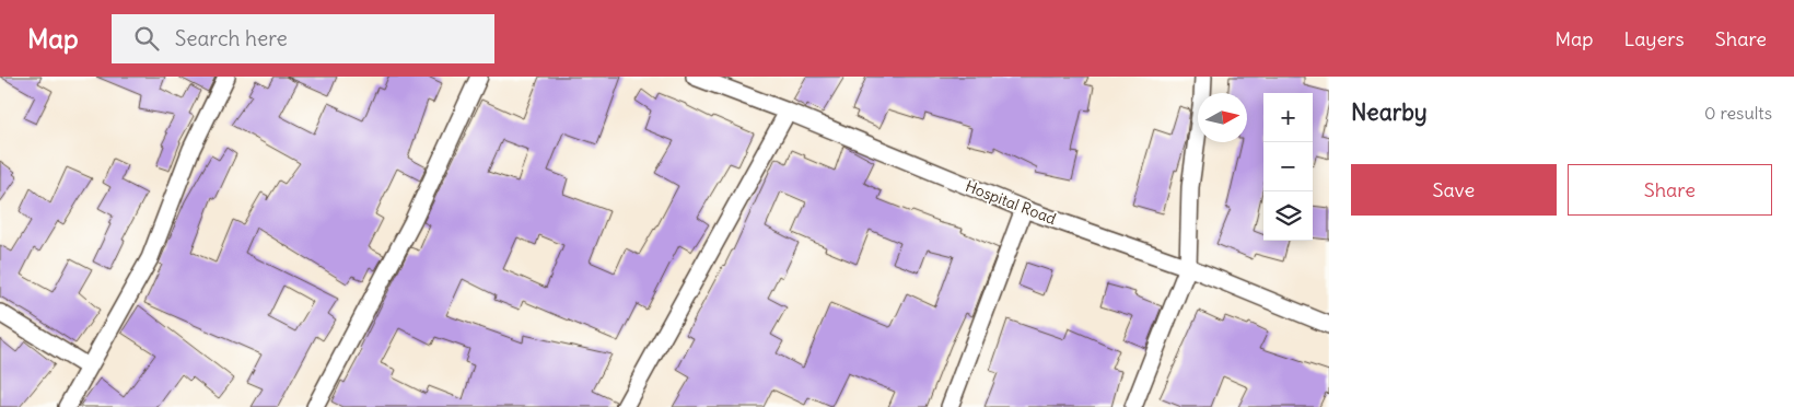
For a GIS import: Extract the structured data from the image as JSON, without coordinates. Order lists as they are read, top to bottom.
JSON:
{
  "streets": {
    "street": ["Hospital Road"]
  },
  "north": "right",
  "page": {
    "header": "Map",
    "search": "Search here",
    "nav": ["Map", "Layers", "Share"],
    "heading": ["Nearby", "0 results"],
    "map_buttons": ["+", "−"],
    "buttons": ["Save", "Share"]
  }
}
